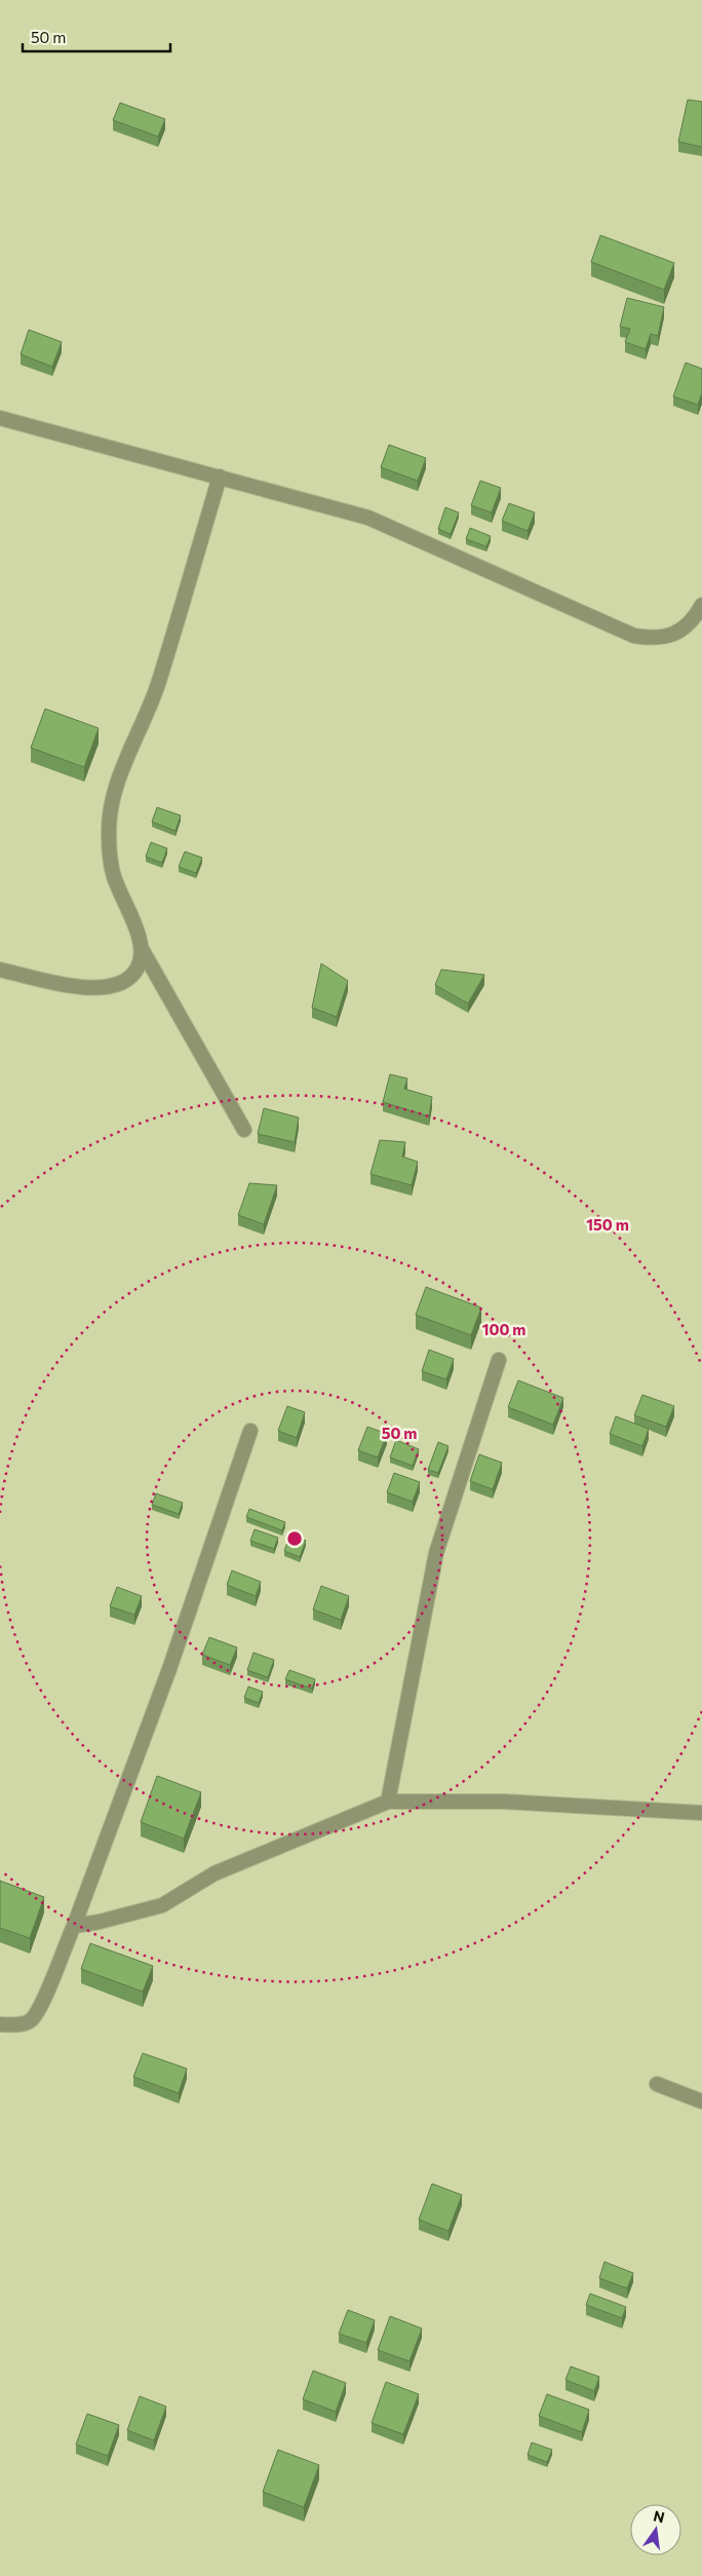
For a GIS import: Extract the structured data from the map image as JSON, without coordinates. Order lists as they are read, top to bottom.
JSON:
{
  "scale_bar": "50 m",
  "north": "top",
  "rings": ["150 m", "100 m", "50 m"]
}
